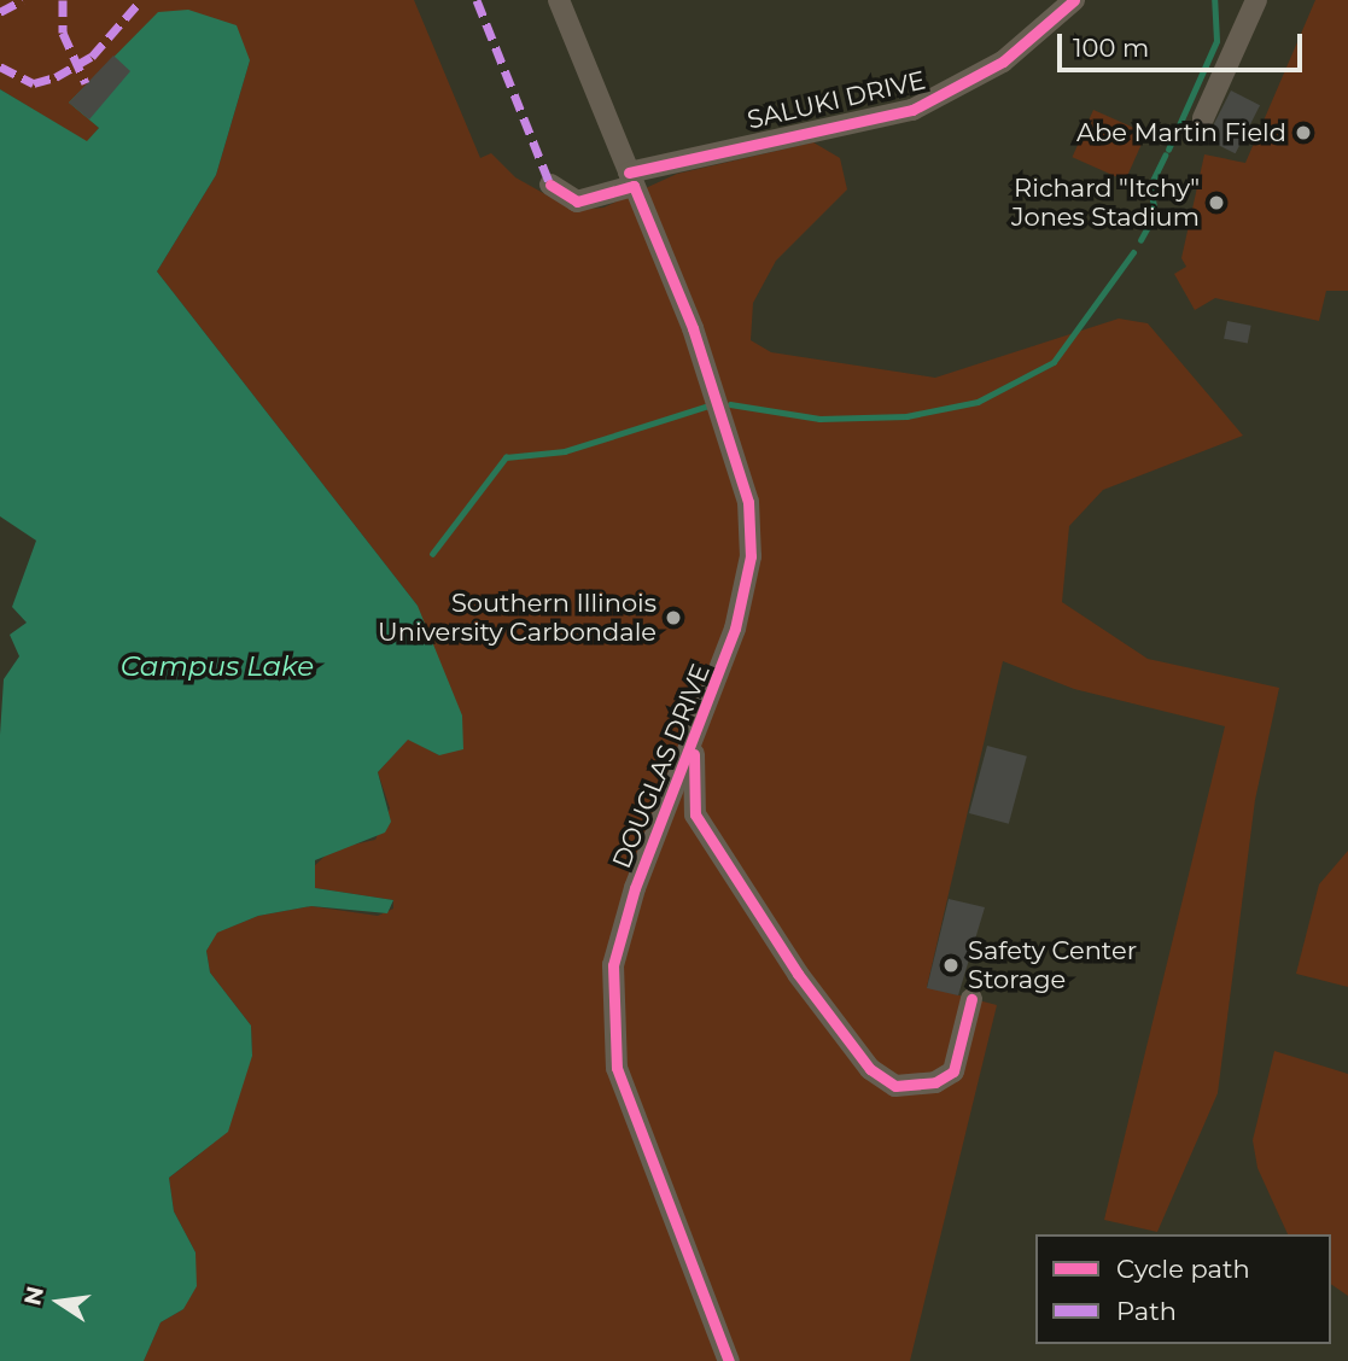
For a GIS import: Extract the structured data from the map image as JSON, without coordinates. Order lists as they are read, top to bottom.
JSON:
{
  "streets": {
    "street": ["SALUKI DRIVE", "DOUGLAS DRIVE"]
  },
  "crossings": [
    ["SALUKI DRIVE", "DOUGLAS DRIVE"]
  ],
  "water": ["Campus Lake"],
  "places": [
    "Abe Martin Field",
    "Richard \"Itchy\" Jones Stadium",
    "Southern Illinois University Carbondale",
    "Safety Center Storage"
  ],
  "legend": ["Cycle path", "Path"],
  "scale_bar": "100 m",
  "north": "left"
}
